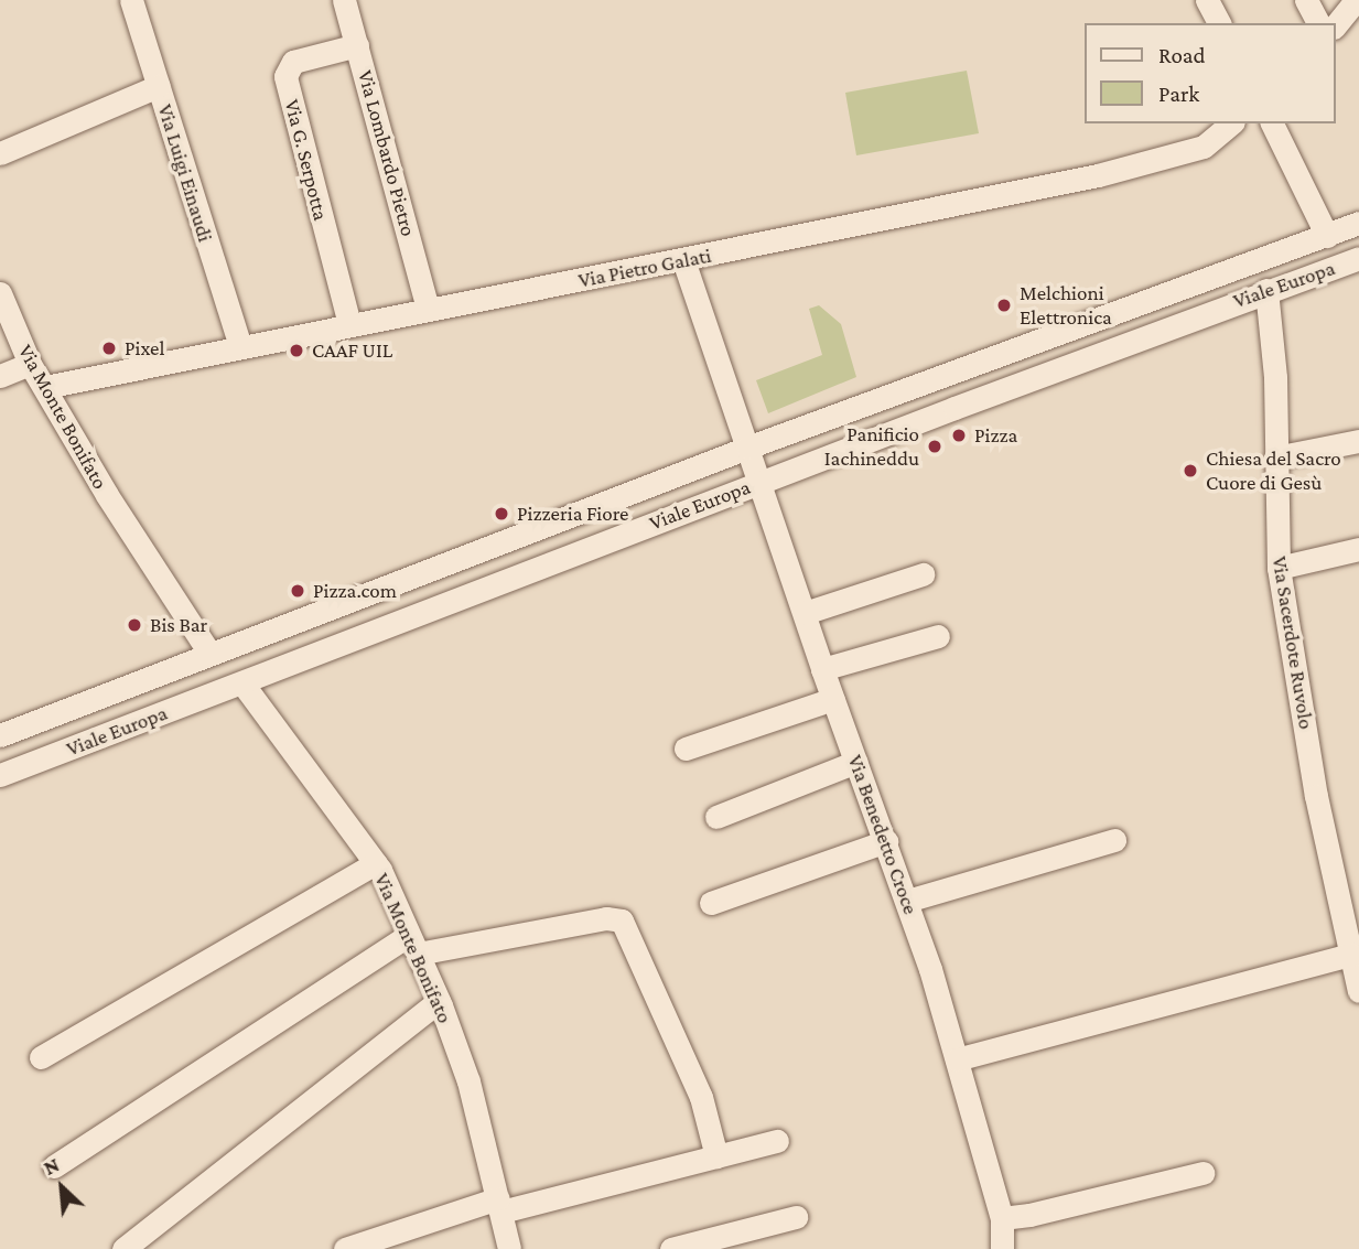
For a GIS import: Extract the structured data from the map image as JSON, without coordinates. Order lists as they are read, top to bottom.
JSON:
{
  "streets": {
    "street": [
      "Via Lombardo Pietro",
      "Via G. Serpotta",
      "Via Luigi Einaudi",
      "Via Pietro Galati",
      "Viale Europa",
      "Via Monte Bonifato",
      "Via Sacerdote Ruvolo",
      "Via Benedetto Croce"
    ]
  },
  "crossings": [
    ["Via Lombardo Pietro", "Via G. Serpotta"],
    ["Via Lombardo Pietro", "Via Pietro Galati"],
    ["Via G. Serpotta", "Via Pietro Galati"],
    ["Via Luigi Einaudi", "Via Pietro Galati"],
    ["Via Pietro Galati", "Via Monte Bonifato"],
    ["Via Pietro Galati", "Via Benedetto Croce"],
    ["Viale Europa", "Via Monte Bonifato"],
    ["Viale Europa", "Via Sacerdote Ruvolo"],
    ["Viale Europa", "Via Benedetto Croce"]
  ],
  "places": [
    "Melchioni Elettronica",
    "Pixel",
    "CAAF UIL",
    "Pizza",
    "Panificio Iachineddu",
    "Chiesa del Sacro Cuore di Gesù",
    "Pizzeria Fiore",
    "Pizza.com",
    "Bis Bar"
  ],
  "legend": ["Road", "Park"],
  "north": "top left"
}
